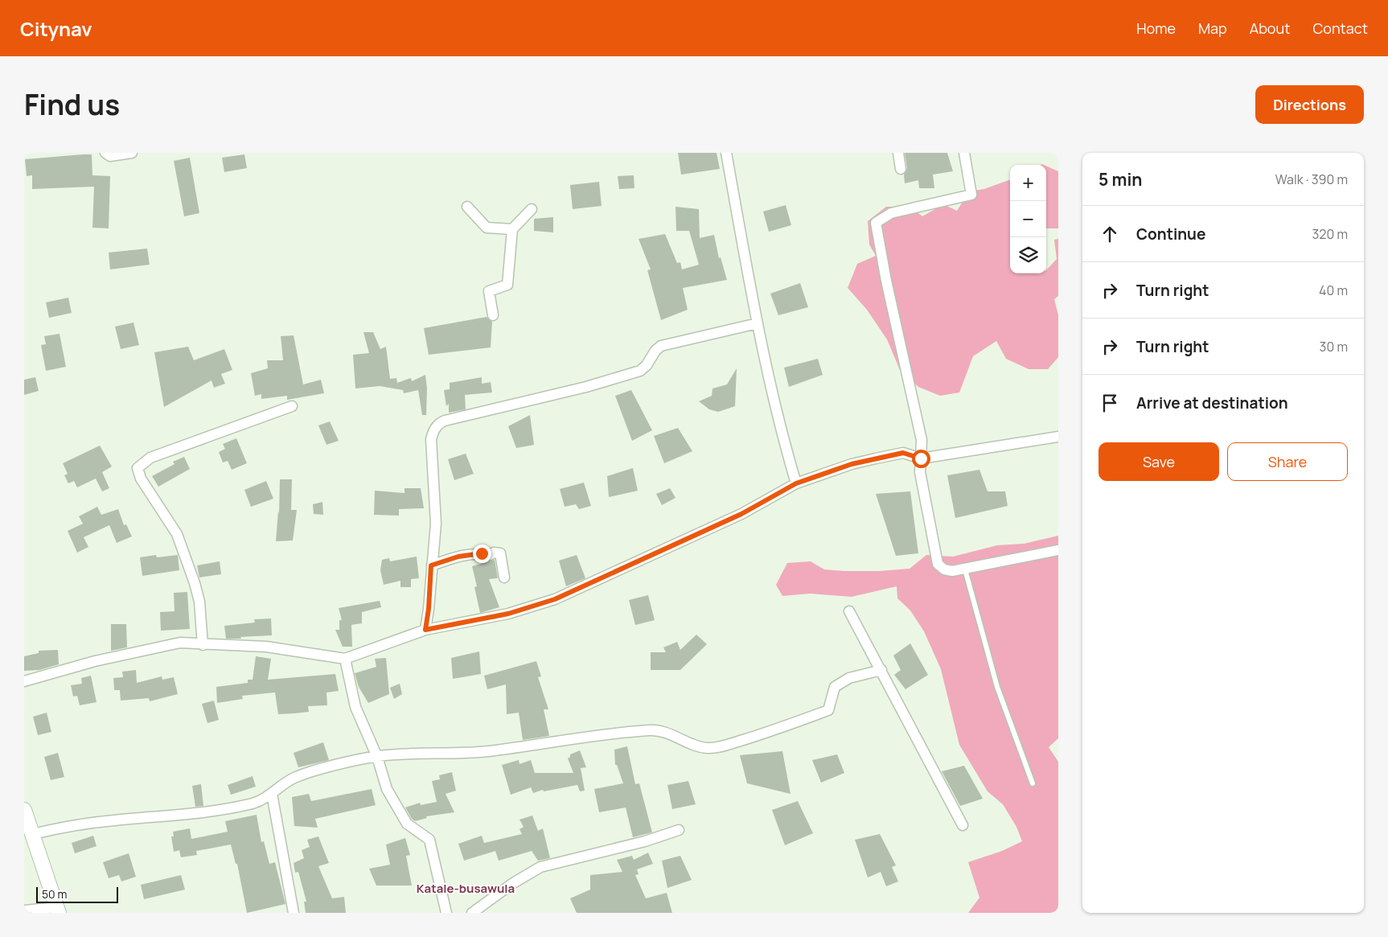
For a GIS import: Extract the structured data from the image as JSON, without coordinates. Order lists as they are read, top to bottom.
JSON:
{
  "districts": ["Katale-busawula"],
  "scale_bar": "50 m",
  "page": {
    "header": "Citynav",
    "nav": [
      "Home",
      "Map",
      "About",
      "Contact"
    ],
    "title": "Find us",
    "buttons": [
      "Directions",
      ["Save", "Share"]
    ],
    "heading": ["5 min", "Walk · 390 m"],
    "map_buttons": ["+", "−"],
    "list": [
      ["Continue", "320 m"],
      ["Turn right", "40 m"],
      ["Turn right", "30 m"],
      "Arrive at destination"
    ],
    "scale": "50 m"
  }
}
